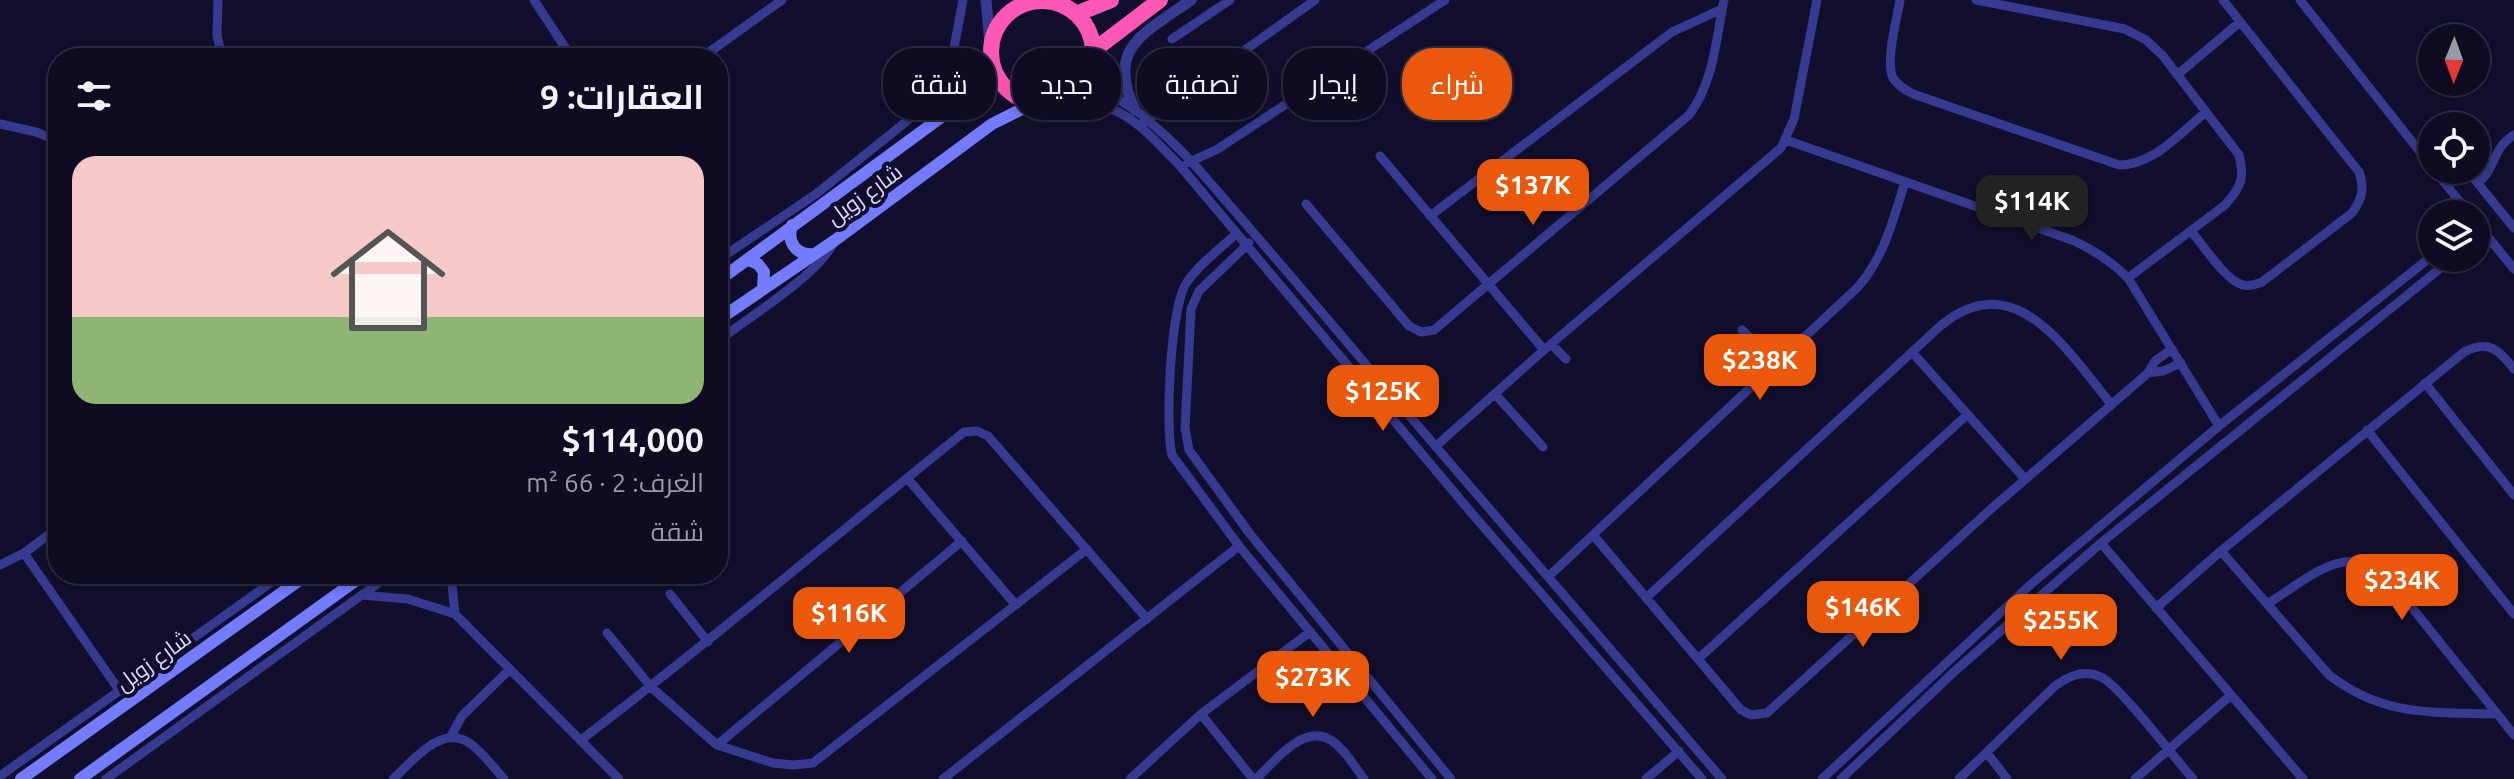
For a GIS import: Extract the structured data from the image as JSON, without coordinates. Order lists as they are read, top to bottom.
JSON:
{
  "streets": {
    "main road": ["شارع زويل"]
  },
  "north": "bottom",
  "page": {
    "chip": [
      "شراء",
      "إيجار",
      "تصفية",
      "جديد",
      "شقة"
    ],
    "heading": "العقارات: 9",
    "list": [
      {
        "name": "$114,000",
        "note": "الغرف: 2 · 66 m² · شقة"
      }
    ],
    "price": [
      "$137K",
      "$114K",
      "$238K",
      "$125K",
      "$234K",
      "$146K",
      "$116K",
      "$255K",
      "$273K"
    ]
  }
}
